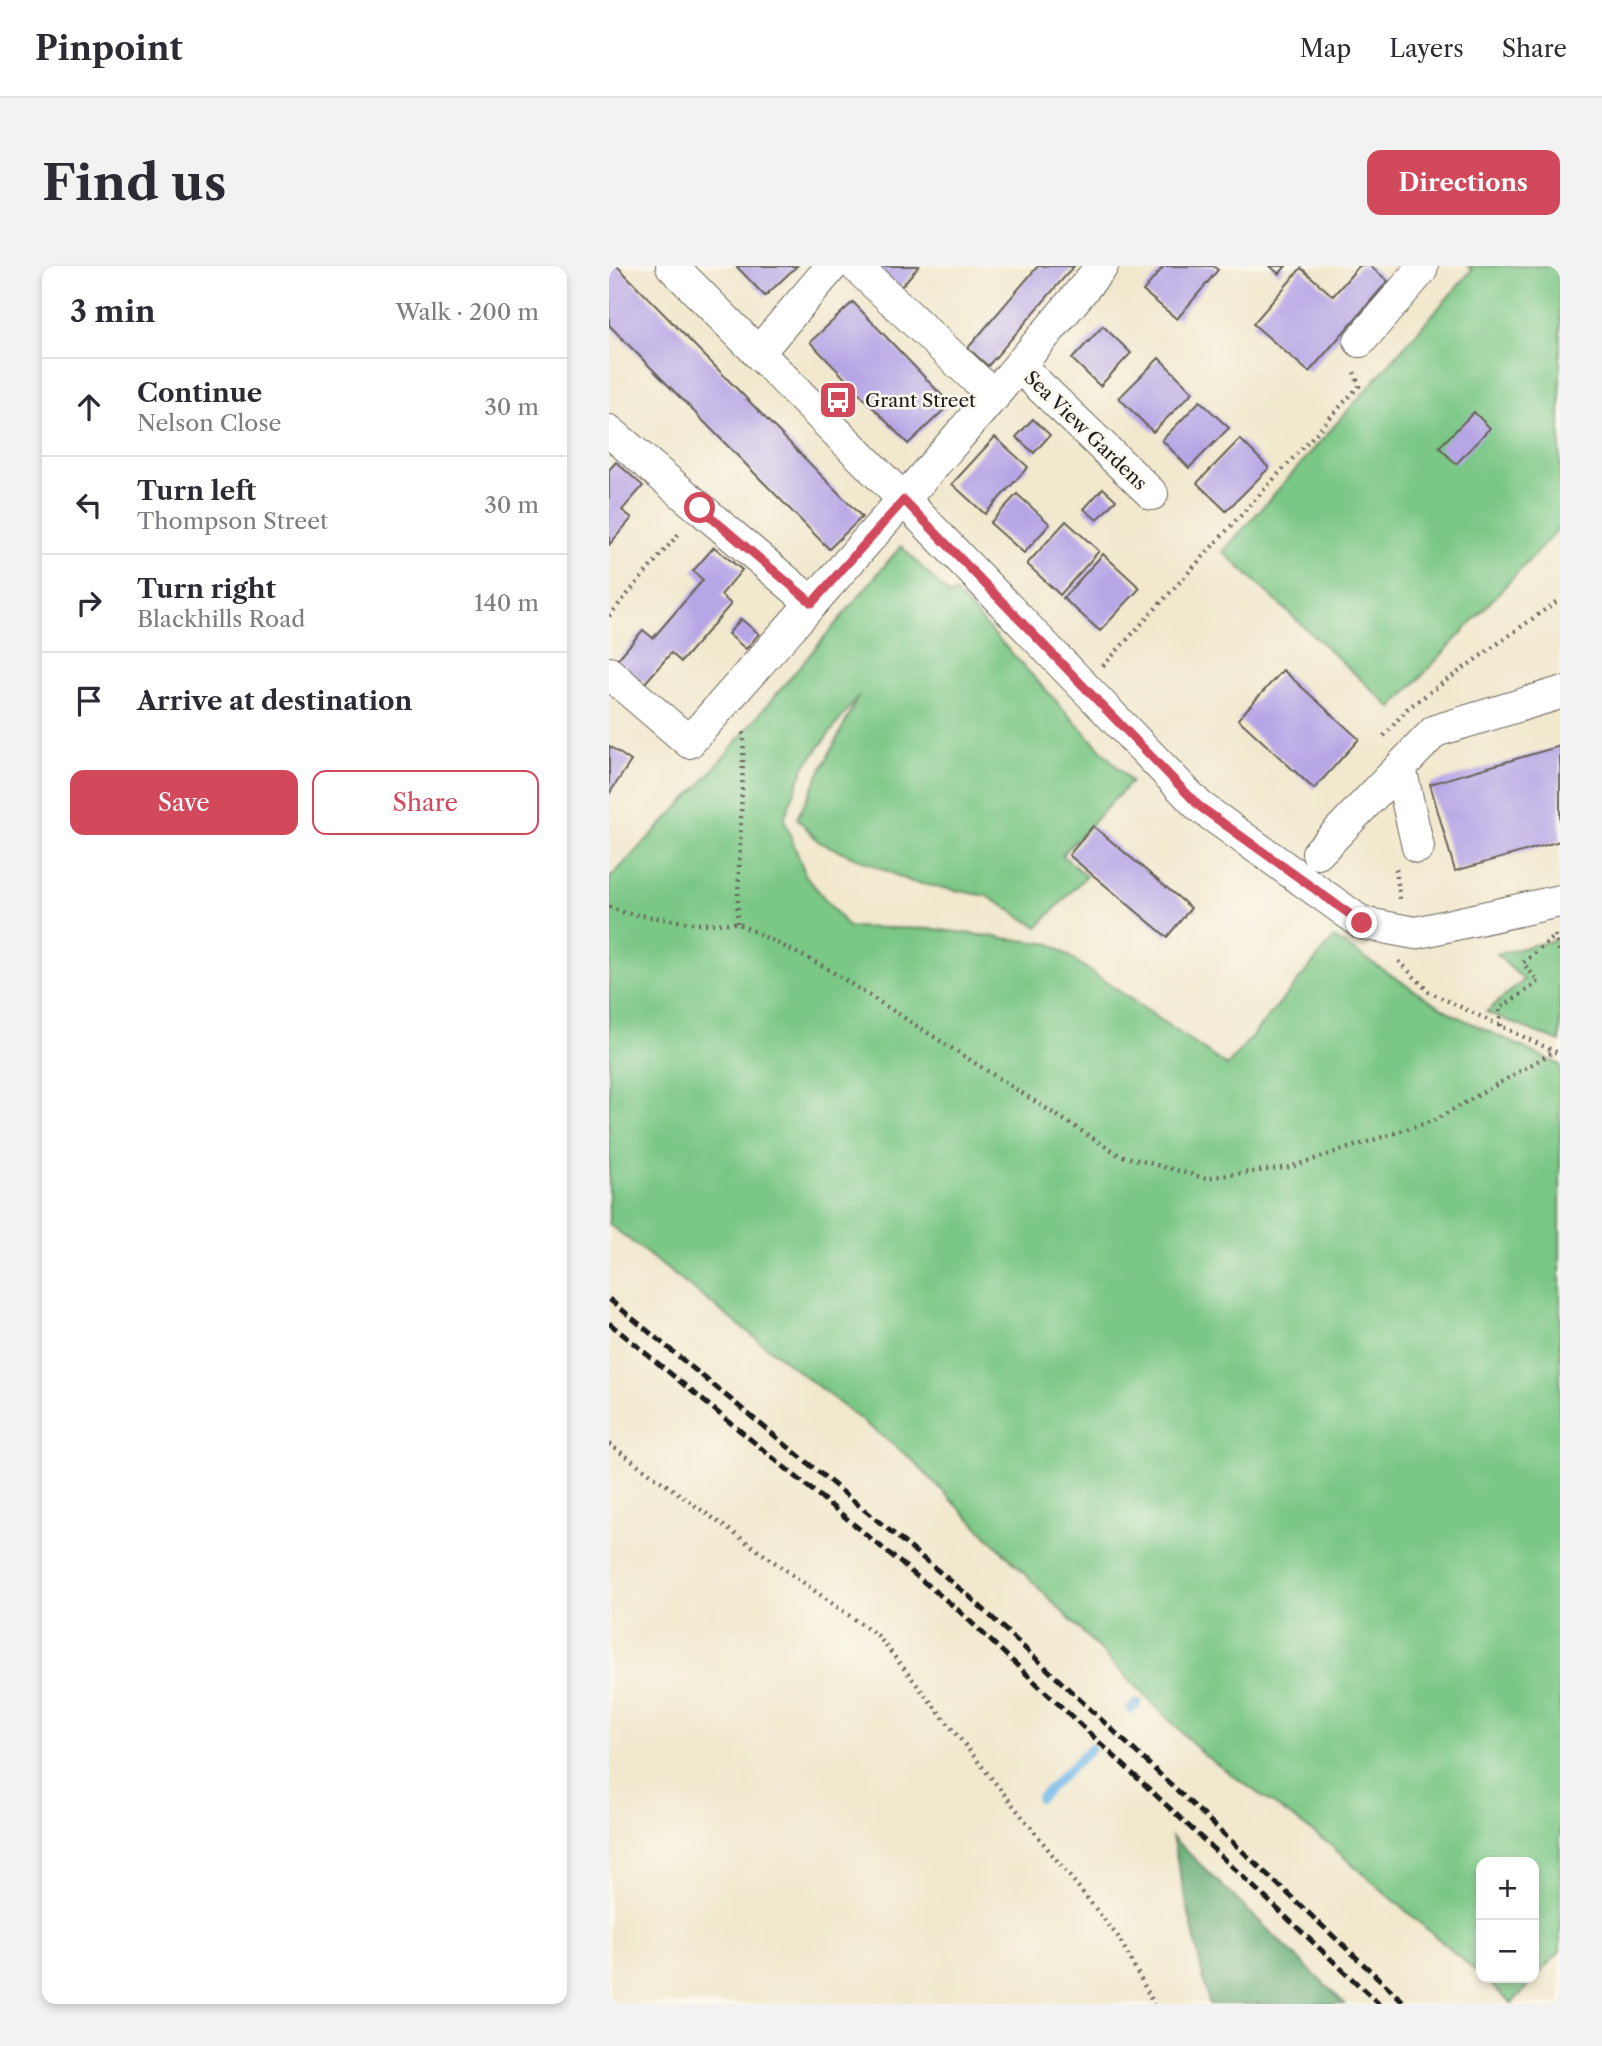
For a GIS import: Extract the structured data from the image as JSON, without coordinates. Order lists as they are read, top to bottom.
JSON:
{
  "streets": {
    "street": ["Sea View Gardens"]
  },
  "places": {
    "bus stop": ["Grant Street"]
  },
  "page": {
    "header": "Pinpoint",
    "nav": ["Map", "Layers", "Share"],
    "buttons": [
      "Directions",
      ["Save", "Share"]
    ],
    "title": "Find us",
    "heading": ["3 min", "Walk · 200 m"],
    "list": [
      ["Continue", "Nelson Close", "30 m"],
      ["Turn left", "Thompson Street", "30 m"],
      ["Turn right", "Blackhills Road", "140 m"],
      "Arrive at destination"
    ],
    "map_buttons": ["+", "−"]
  }
}
